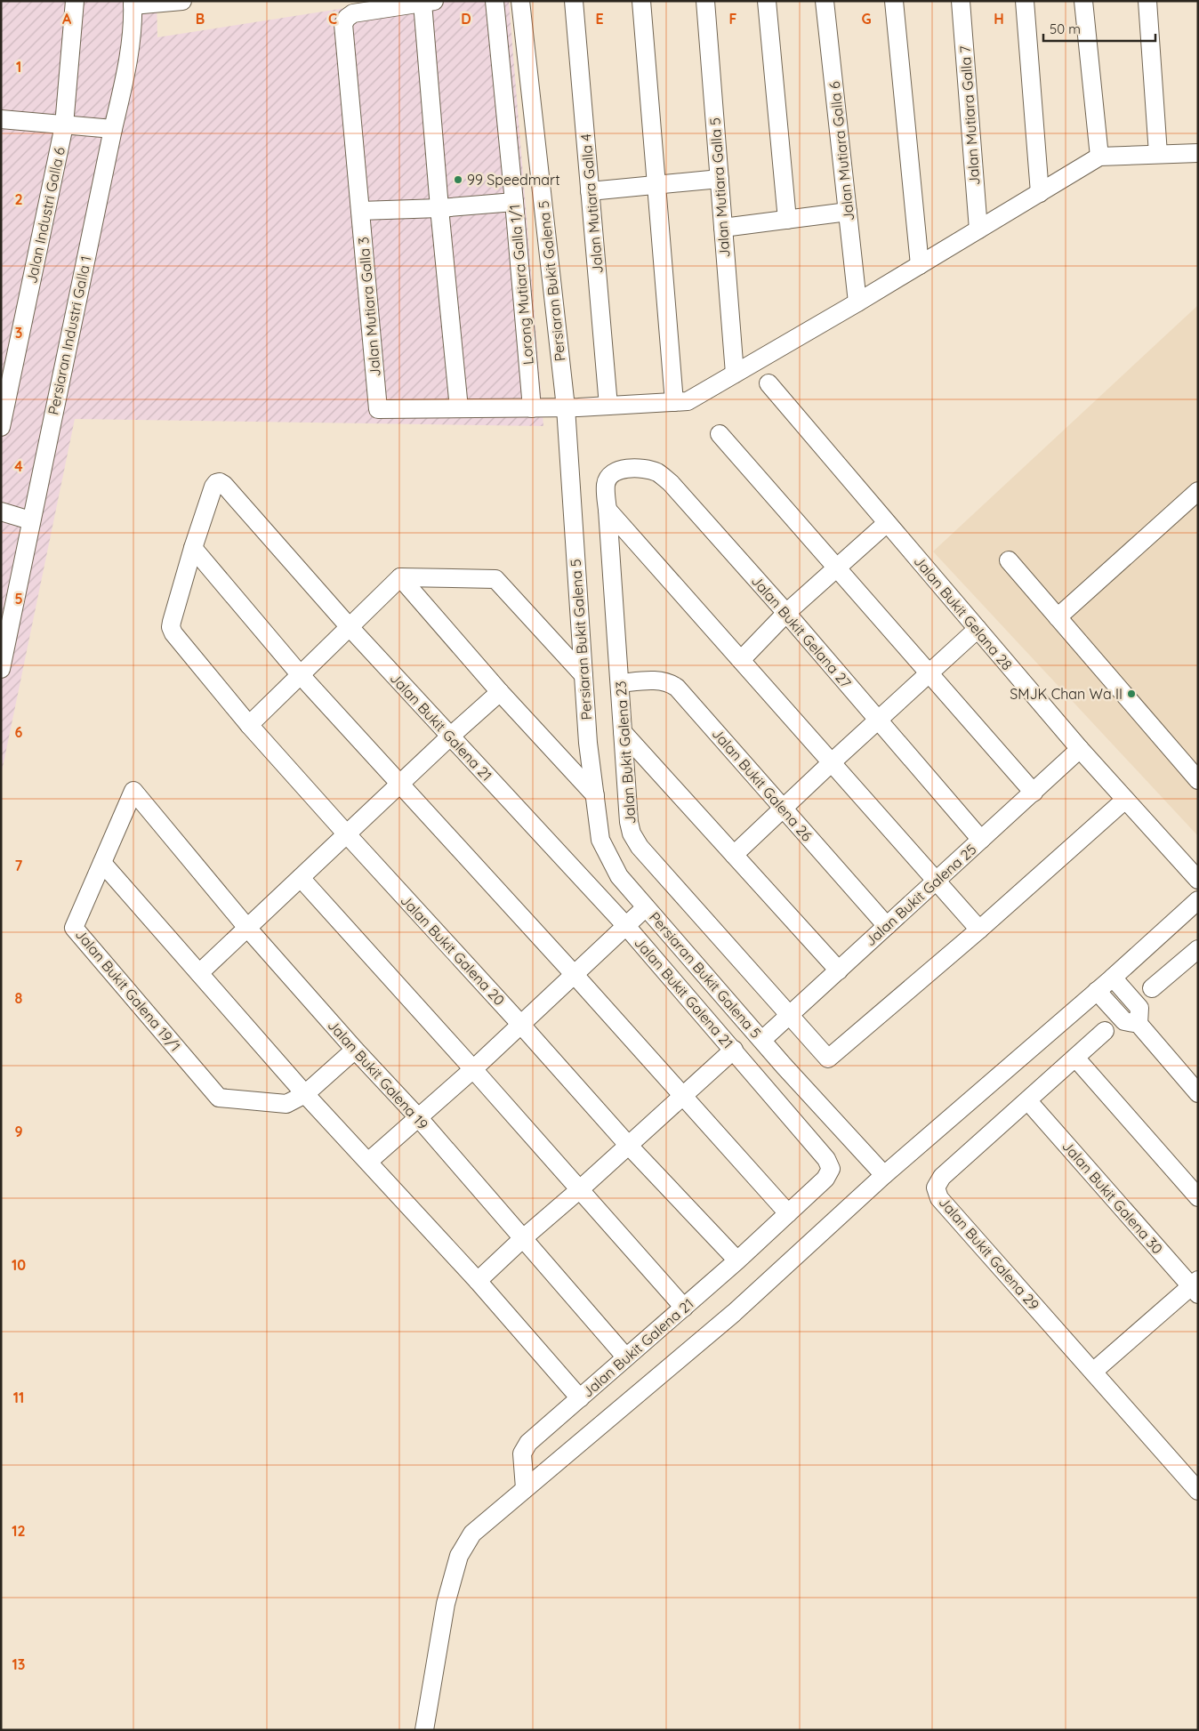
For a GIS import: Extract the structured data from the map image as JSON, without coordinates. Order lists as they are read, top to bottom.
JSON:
{
  "streets": {
    "street": [
      "Jalan Mutiara Galla 7",
      "Jalan Mutiara Galla 6",
      "Jalan Mutiara Galla 5",
      "Jalan Mutiara Galla 4",
      "Jalan Industri Galla 6",
      "Persiaran Bukit Galena 5",
      "Lorong Mutiara Galla 1/1",
      "Jalan Mutiara Galla 3",
      "Persiaran Industri Galla 1",
      "Jalan Bukit Gelana 28",
      "Jalan Bukit Gelana 27",
      "Jalan Bukit Galena 21",
      "Jalan Bukit Galena 23",
      "Jalan Bukit Galena 26",
      "Jalan Bukit Galena 25",
      "Jalan Bukit Galena 20",
      "Jalan Bukit Galena 19/1",
      "Jalan Bukit Galena 19",
      "Jalan Bukit Galena 30",
      "Jalan Bukit Galena 29"
    ]
  },
  "crossings": [
    ["Jalan Mutiara Galla 7", "Jalan Mutiara Galla 3"],
    ["Jalan Mutiara Galla 6", "Jalan Mutiara Galla 3"],
    ["Jalan Mutiara Galla 5", "Jalan Mutiara Galla 3"],
    ["Jalan Mutiara Galla 4", "Jalan Mutiara Galla 3"],
    ["Persiaran Bukit Galena 5", "Jalan Mutiara Galla 3"],
    ["Persiaran Bukit Galena 5", "Jalan Bukit Galena 25"],
    ["Lorong Mutiara Galla 1/1", "Jalan Mutiara Galla 3"],
    ["Jalan Bukit Gelana 28", "Jalan Bukit Galena 25"],
    ["Jalan Bukit Gelana 27", "Jalan Bukit Galena 23"],
    ["Jalan Bukit Gelana 27", "Jalan Bukit Galena 25"],
    ["Jalan Bukit Galena 21", "Jalan Bukit Galena 20"],
    ["Jalan Bukit Galena 21", "Jalan Bukit Galena 19"],
    ["Jalan Bukit Galena 23", "Jalan Bukit Galena 26"],
    ["Jalan Bukit Galena 23", "Jalan Bukit Galena 25"],
    ["Jalan Bukit Galena 26", "Jalan Bukit Galena 25"],
    ["Jalan Bukit Galena 19/1", "Jalan Bukit Galena 19"],
    ["Jalan Bukit Galena 30", "Jalan Bukit Galena 29"]
  ],
  "places": ["99 Speedmart", "SMJK Chan Wa II"],
  "scale_bar": "50 m",
  "grid": {
    "columns": [
      "A",
      "B",
      "C",
      "D",
      "E",
      "F",
      "G",
      "H"
    ],
    "rows": [
      "1",
      "2",
      "3",
      "4",
      "5",
      "6",
      "7",
      "8",
      "9",
      "10",
      "11",
      "12",
      "13"
    ]
  }
}
